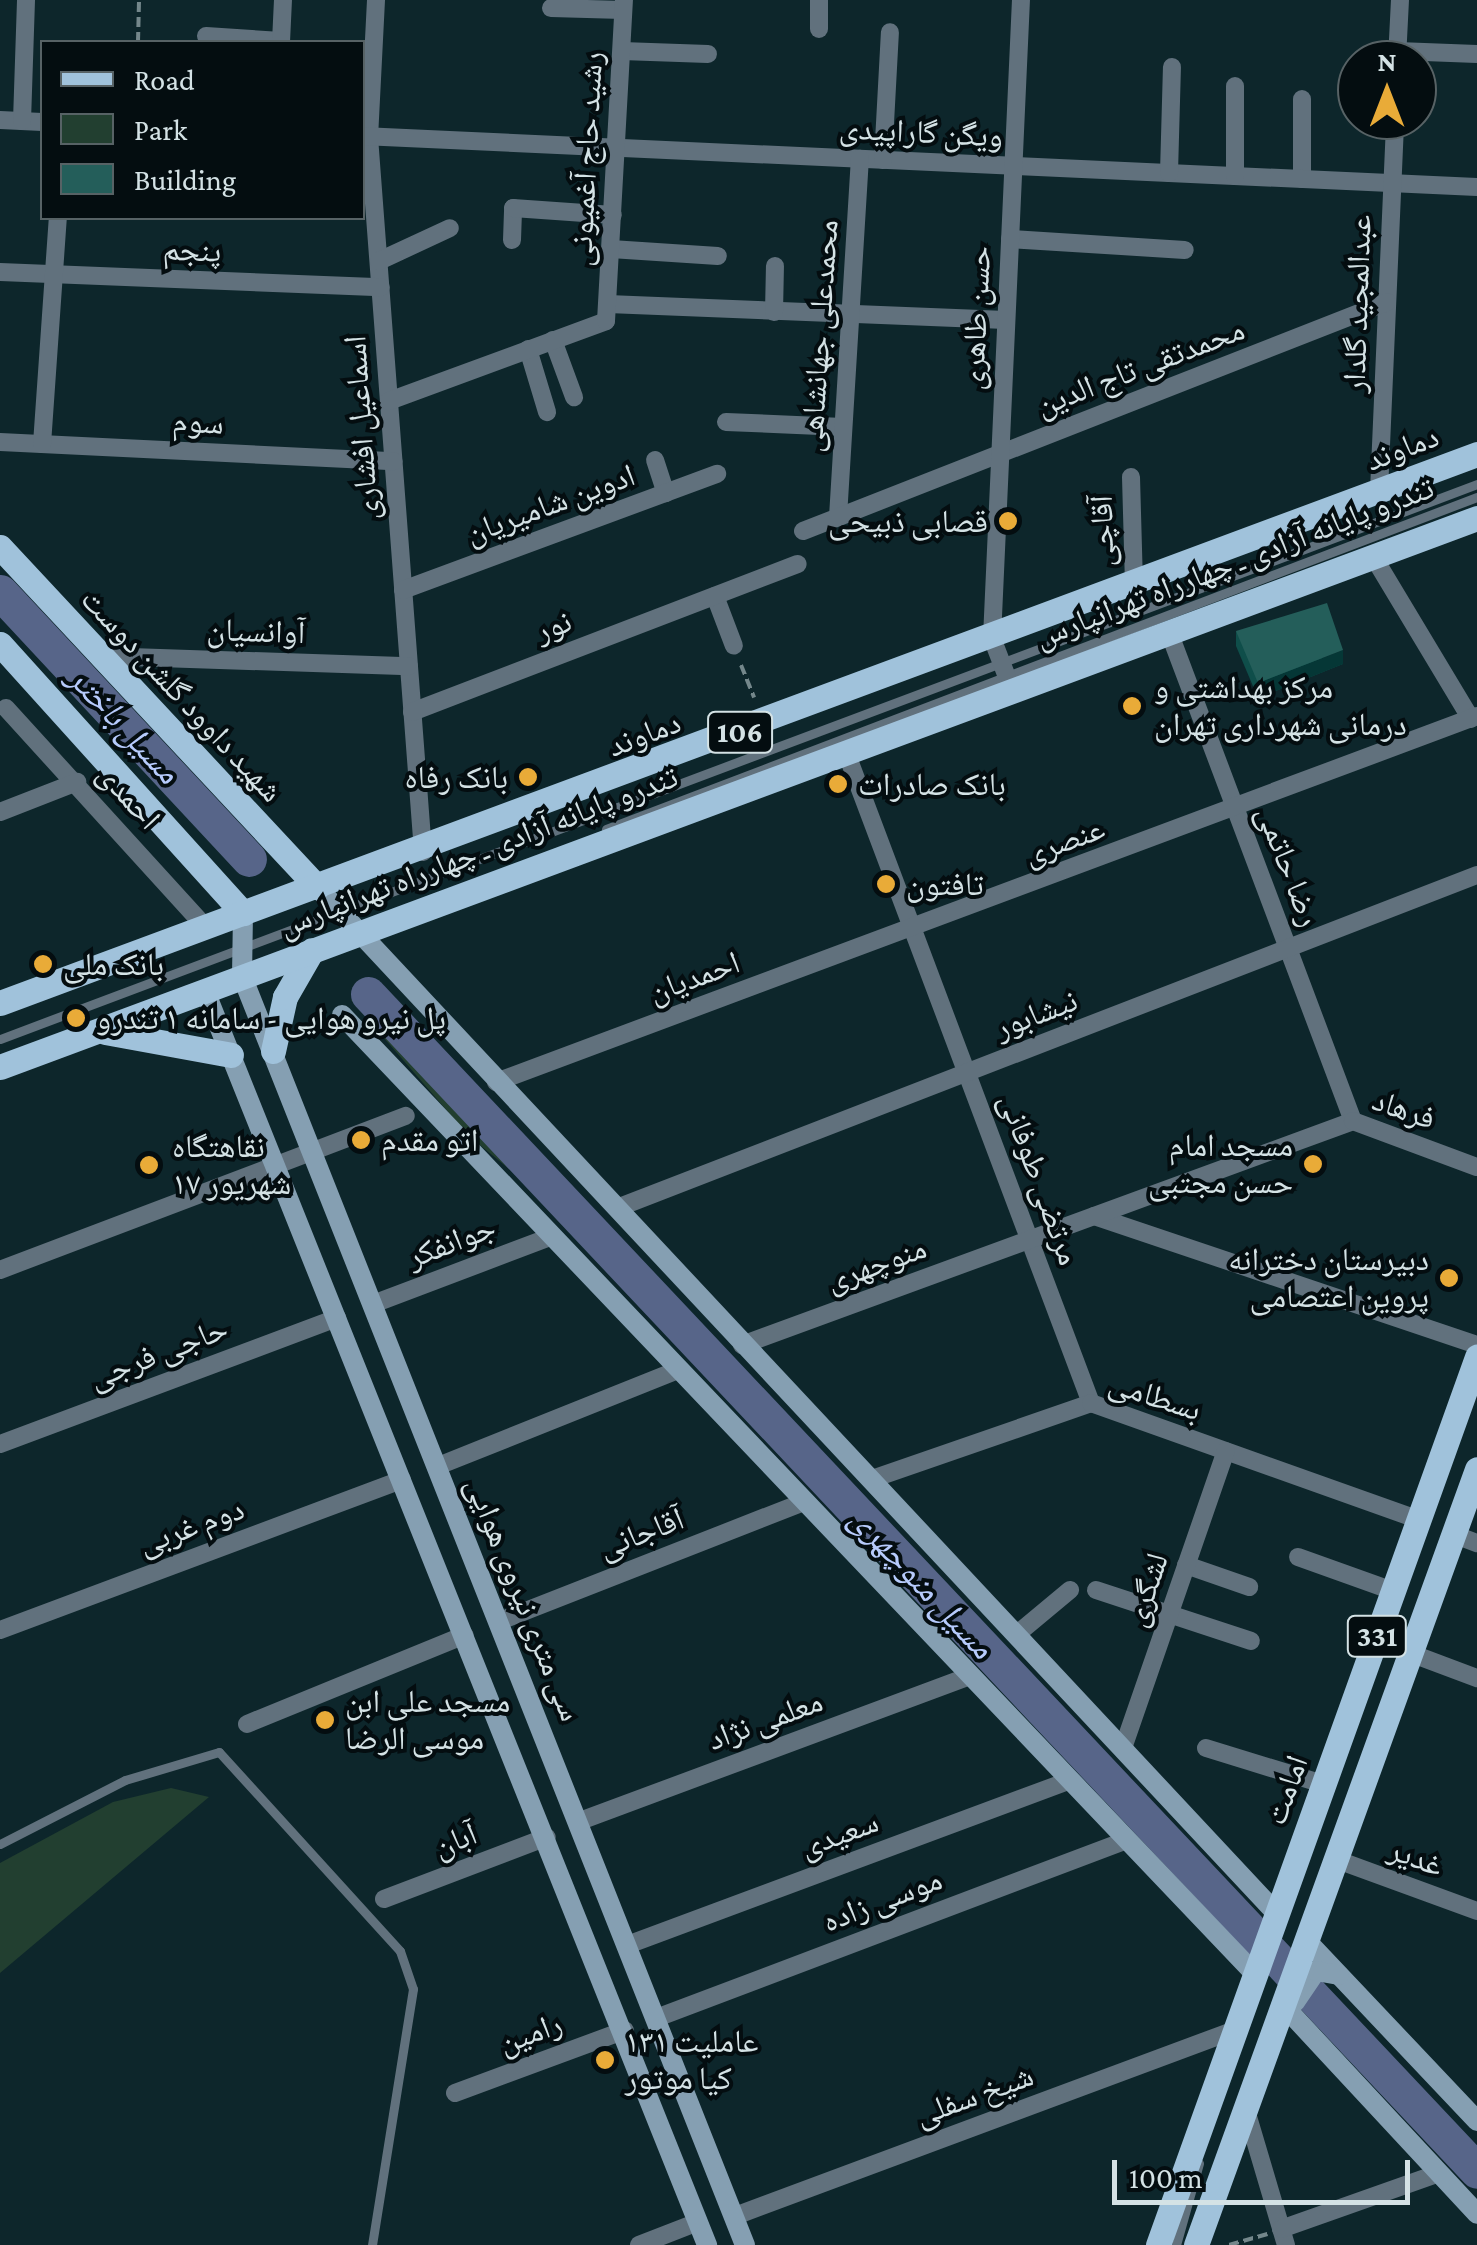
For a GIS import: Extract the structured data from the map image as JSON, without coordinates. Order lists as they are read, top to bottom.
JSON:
{
  "streets": {
    "main road": [
      "دماوند",
      "شهید داوود گلشن دوست",
      "106",
      "سی متری نیروی هوایی",
      "331",
      "امامت"
    ],
    "street": [
      "ویگن گاراپیدی",
      "رشید حاج آغمیونی",
      "پنجم",
      "عبدالمجید گلدار",
      "حسن طاهری",
      "محمدعلی جهانشاهی",
      "محمدتقی تاج الدین",
      "سوم",
      "اسماعیل افشاری",
      "ادوین شامیریان",
      "آقاچی",
      "نور",
      "آوانسیان",
      "احمدی",
      "عنصری",
      "رضا حاتمی",
      "احمدیان",
      "نیشابور",
      "فرهاد",
      "مرتضی طوفانی",
      "جوانفکر",
      "منوچهری",
      "حاجی فرجی",
      "بسطامی",
      "دوم غربی",
      "آقاجانی",
      "لشگری",
      "معلمی نژاد",
      "سعیدی",
      "آبان",
      "غدیر",
      "موسی زاده",
      "رامین",
      "شیخ سفلی"
    ],
    "lane": ["تندرو پایانه آزادی ـ چهارراه تهرانپارس"]
  },
  "crossings": [
    ["ویگن گاراپیدی", "رشید حاج آغمیونی"],
    ["ویگن گاراپیدی", "عبدالمجید گلدار"],
    ["ویگن گاراپیدی", "حسن طاهری"],
    ["ویگن گاراپیدی", "محمدعلی جهانشاهی"],
    ["ویگن گاراپیدی", "اسماعیل افشاری"],
    ["پنجم", "اسماعیل افشاری"],
    ["عبدالمجید گلدار", "محمدتقی تاج الدین"],
    ["عبدالمجید گلدار", "دماوند"],
    ["حسن طاهری", "محمدتقی تاج الدین"],
    ["حسن طاهری", "دماوند"],
    ["محمدعلی جهانشاهی", "محمدتقی تاج الدین"],
    ["سوم", "اسماعیل افشاری"],
    ["اسماعیل افشاری", "دماوند"],
    ["اسماعیل افشاری", "ادوین شامیریان"],
    ["اسماعیل افشاری", "نور"],
    ["اسماعیل افشاری", "آوانسیان"],
    ["دماوند", "آقاچی"],
    ["دماوند", "شهید داوود گلشن دوست"],
    ["دماوند", "احمدی"],
    ["تندرو پایانه آزادی ـ چهارراه تهرانپارس", "106"],
    ["تندرو پایانه آزادی ـ چهارراه تهرانپارس", "سی متری نیروی هوایی"],
    ["آوانسیان", "شهید داوود گلشن دوست"],
    ["106", "رضا حاتمی"],
    ["106", "مرتضی طوفانی"],
    ["106", "سی متری نیروی هوایی"],
    ["عنصری", "رضا حاتمی"],
    ["عنصری", "احمدیان"],
    ["عنصری", "مرتضی طوفانی"],
    ["رضا حاتمی", "نیشابور"],
    ["رضا حاتمی", "فرهاد"],
    ["احمدیان", "مرتضی طوفانی"],
    ["نیشابور", "مرتضی طوفانی"],
    ["فرهاد", "مرتضی طوفانی"],
    ["فرهاد", "منوچهری"],
    ["مرتضی طوفانی", "منوچهری"],
    ["مرتضی طوفانی", "بسطامی"],
    ["جوانفکر", "سی متری نیروی هوایی"],
    ["حاجی فرجی", "سی متری نیروی هوایی"],
    ["بسطامی", "لشگری"],
    ["بسطامی", "امامت"],
    ["دوم غربی", "سی متری نیروی هوایی"],
    ["آقاجانی", "سی متری نیروی هوایی"],
    ["سی متری نیروی هوایی", "معلمی نژاد"],
    ["سی متری نیروی هوایی", "سعیدی"],
    ["سی متری نیروی هوایی", "آبان"],
    ["سی متری نیروی هوایی", "موسی زاده"],
    ["سی متری نیروی هوایی", "رامین"],
    ["سی متری نیروی هوایی", "شیخ سفلی"],
    ["331", "غدیر"],
    ["امامت", "شیخ سفلی"]
  ],
  "water": ["مسیل باختر", "مسیل منوچهری"],
  "places": [
    "قصابی ذبیحی",
    "مرکز بهداشتی و درمانی شهرداری تهران",
    "بانک رفاه",
    "بانک صادرات",
    "تافتون",
    "بانک ملی",
    "پل نیرو هوایی - سامانه ۱ تندرو",
    "اتو مقدم",
    "مسجد امام حسن مجتبی",
    "نقاهتگاه ۱۷ شهریور",
    "دبیرستان دخترانه پروین اعتصامی",
    "مسجد علی ابن موسی الرضا",
    "عاملیت ۱۳۱ کیا موتور"
  ],
  "legend": ["Road", "Park", "Building"],
  "scale_bar": "100 m",
  "north": "top"
}
